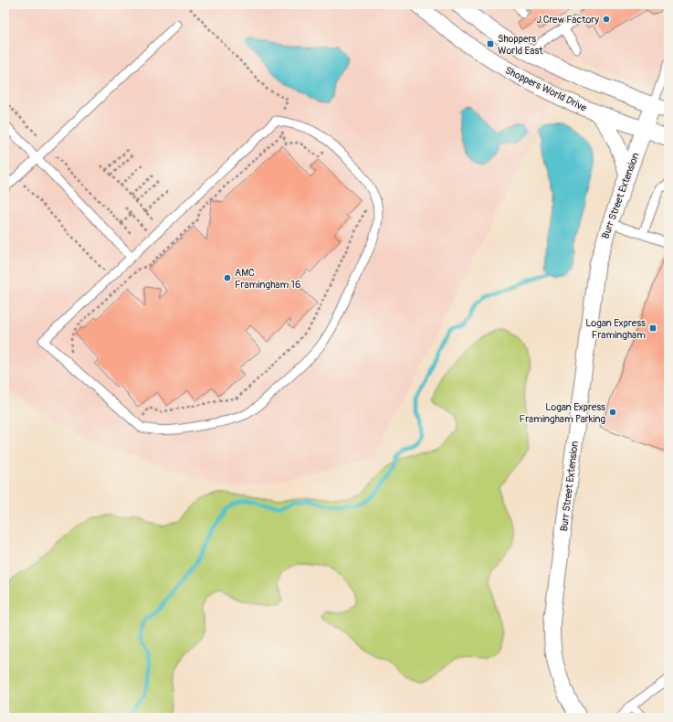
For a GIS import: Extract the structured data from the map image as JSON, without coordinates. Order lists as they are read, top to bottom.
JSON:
{
  "streets": {
    "street": ["Shoppers World Drive", "Burr Street Extension"]
  },
  "crossings": [
    ["Shoppers World Drive", "Burr Street Extension"]
  ],
  "places": {
    "other": ["J.Crew Factory", "AMC Framingham 16", "Logan Express Framingham Parking"],
    "transit": ["Shoppers World East", "Logan Express Framingham"]
  }
}
